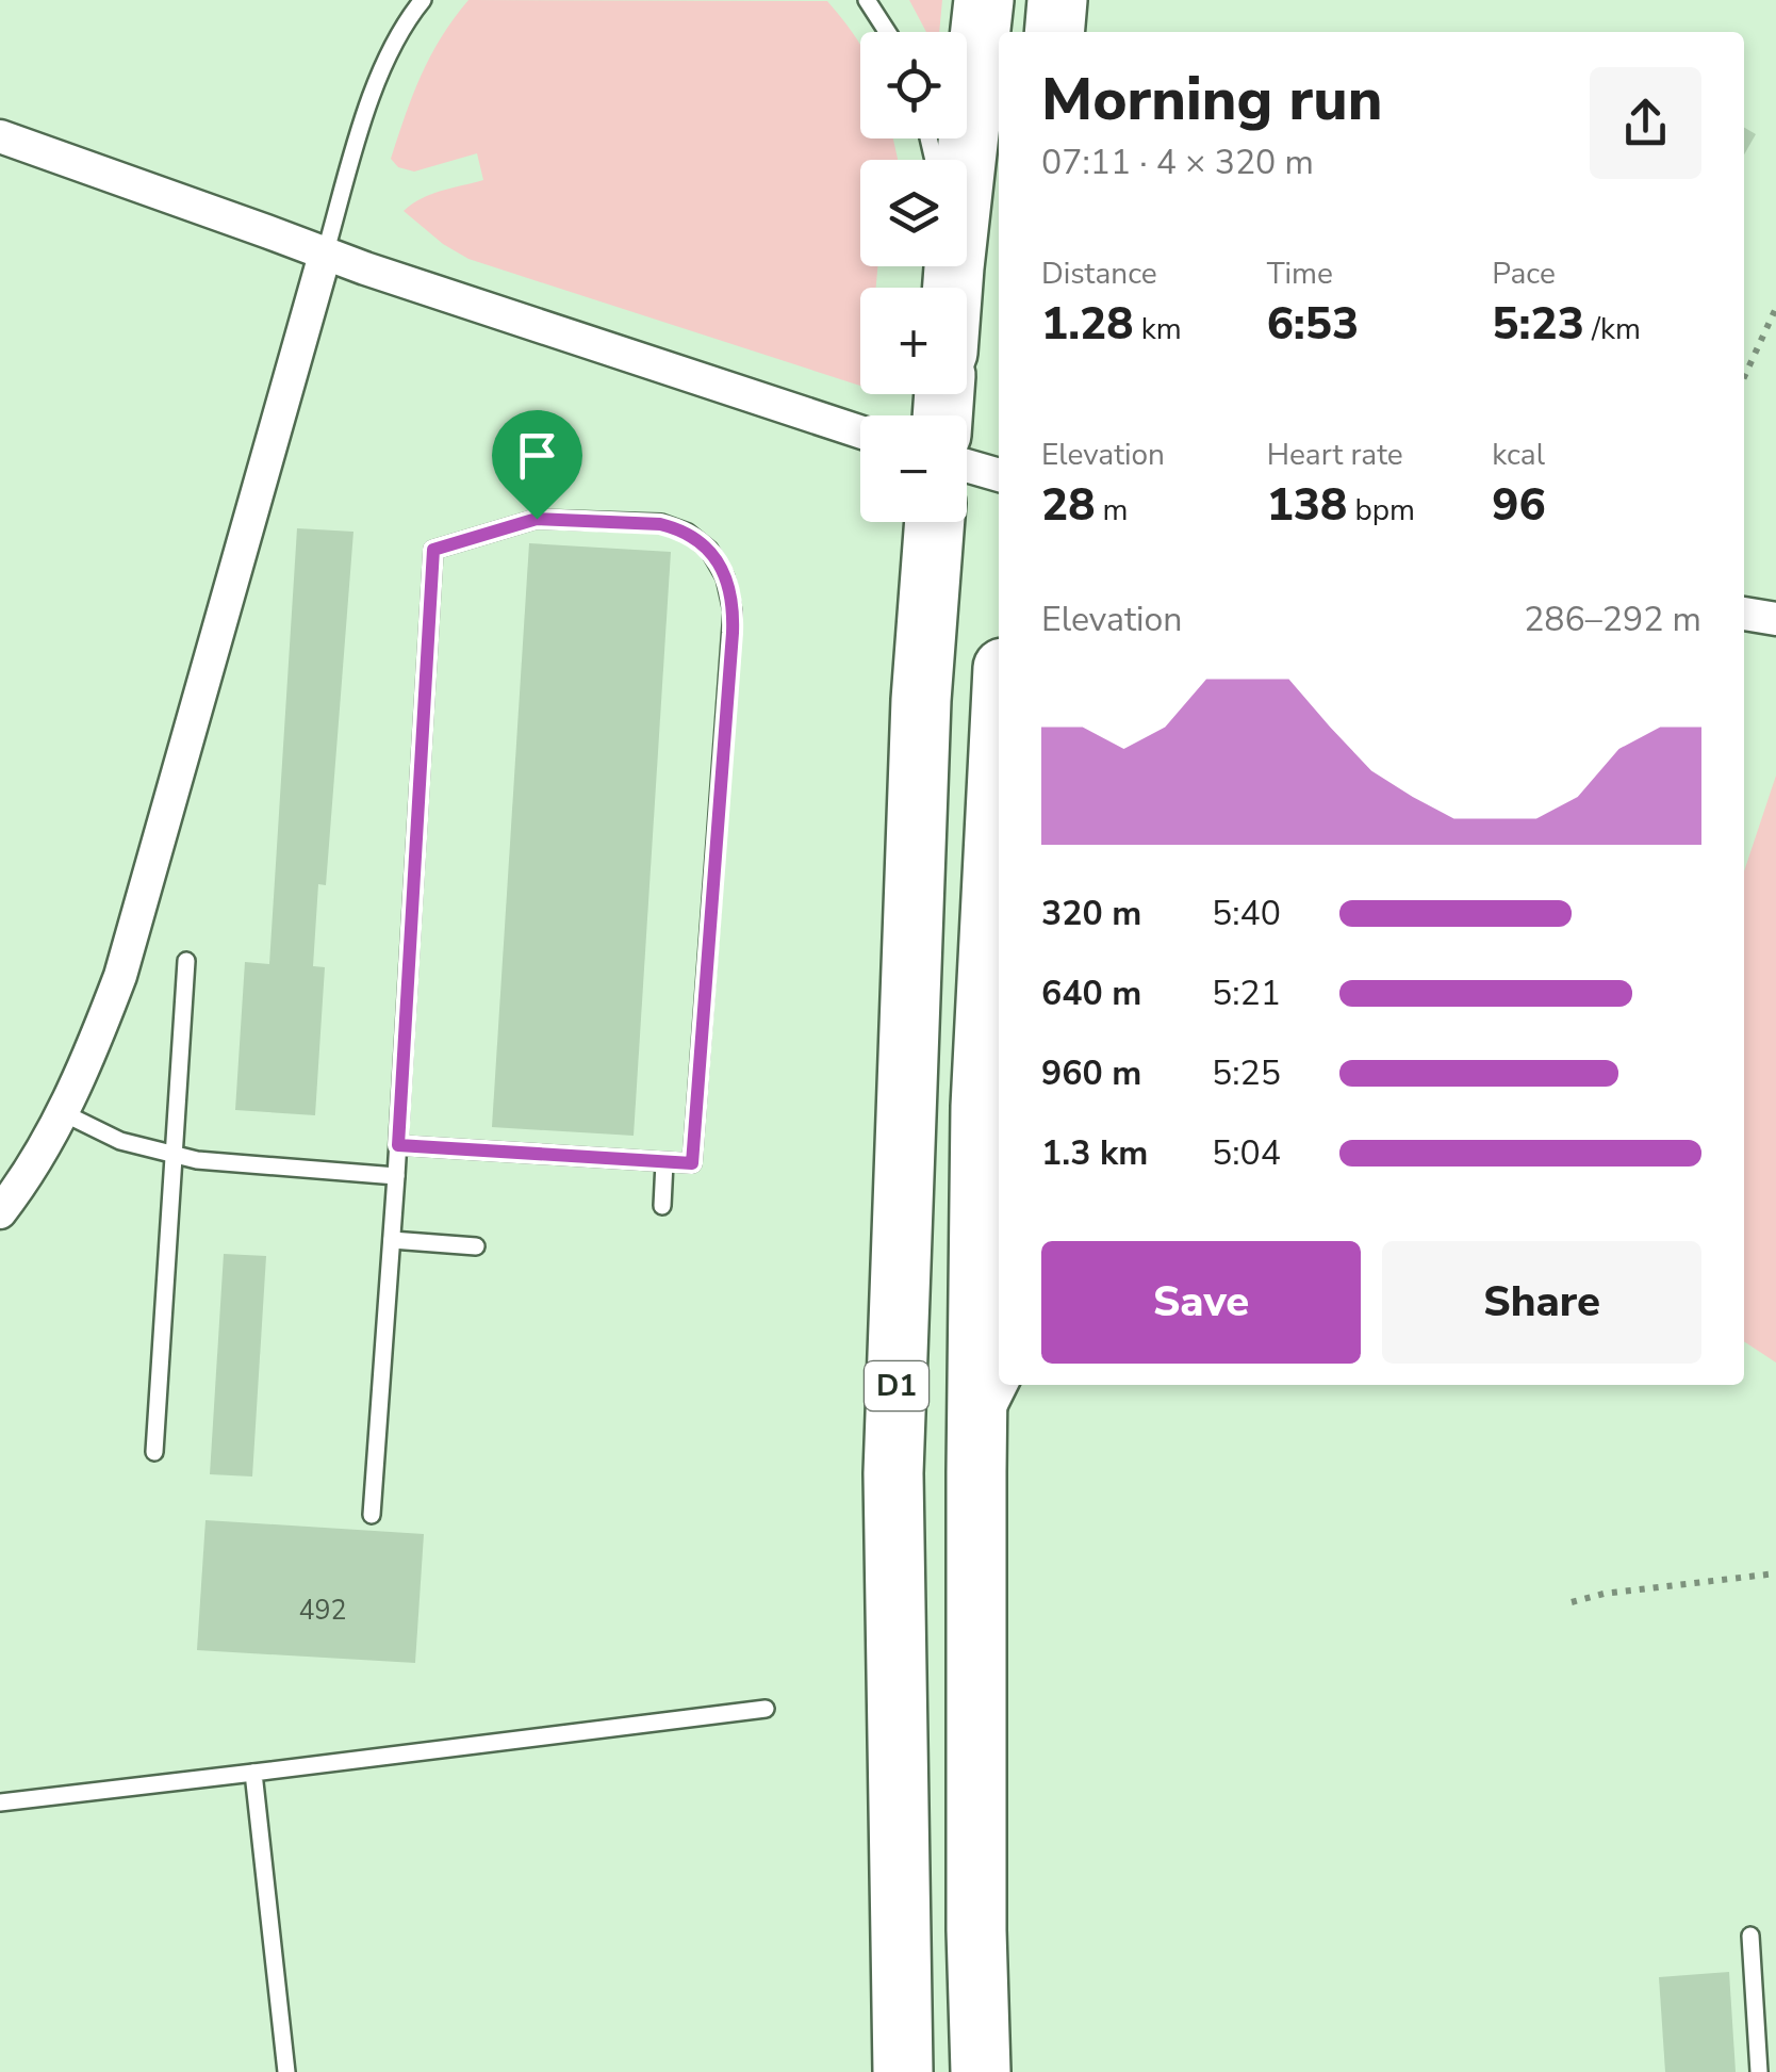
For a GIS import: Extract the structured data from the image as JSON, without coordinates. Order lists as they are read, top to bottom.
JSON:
{
  "streets": {
    "highway": ["D1"]
  },
  "house_numbers": ["492"],
  "page": {
    "map_buttons": ["+", "−"],
    "heading": ["Morning run", "07:11 · 4 × 320 m"],
    "stats": [
      ["Distance", "1.28 km"],
      ["Time", "6:53"],
      ["Pace", "5:23 /km"],
      ["Elevation", "28 m"],
      ["Heart rate", "138 bpm"],
      ["kcal", "96"]
    ],
    "chart": ["Elevation", "286–292 m"],
    "list": [
      {
        "name": "320 m",
        "note": "5:40"
      },
      {
        "name": "640 m",
        "note": "5:21"
      },
      {
        "name": "960 m",
        "note": "5:25"
      },
      {
        "name": "1.3 km",
        "note": "5:04"
      }
    ],
    "buttons": ["Save", "Share"]
  }
}
